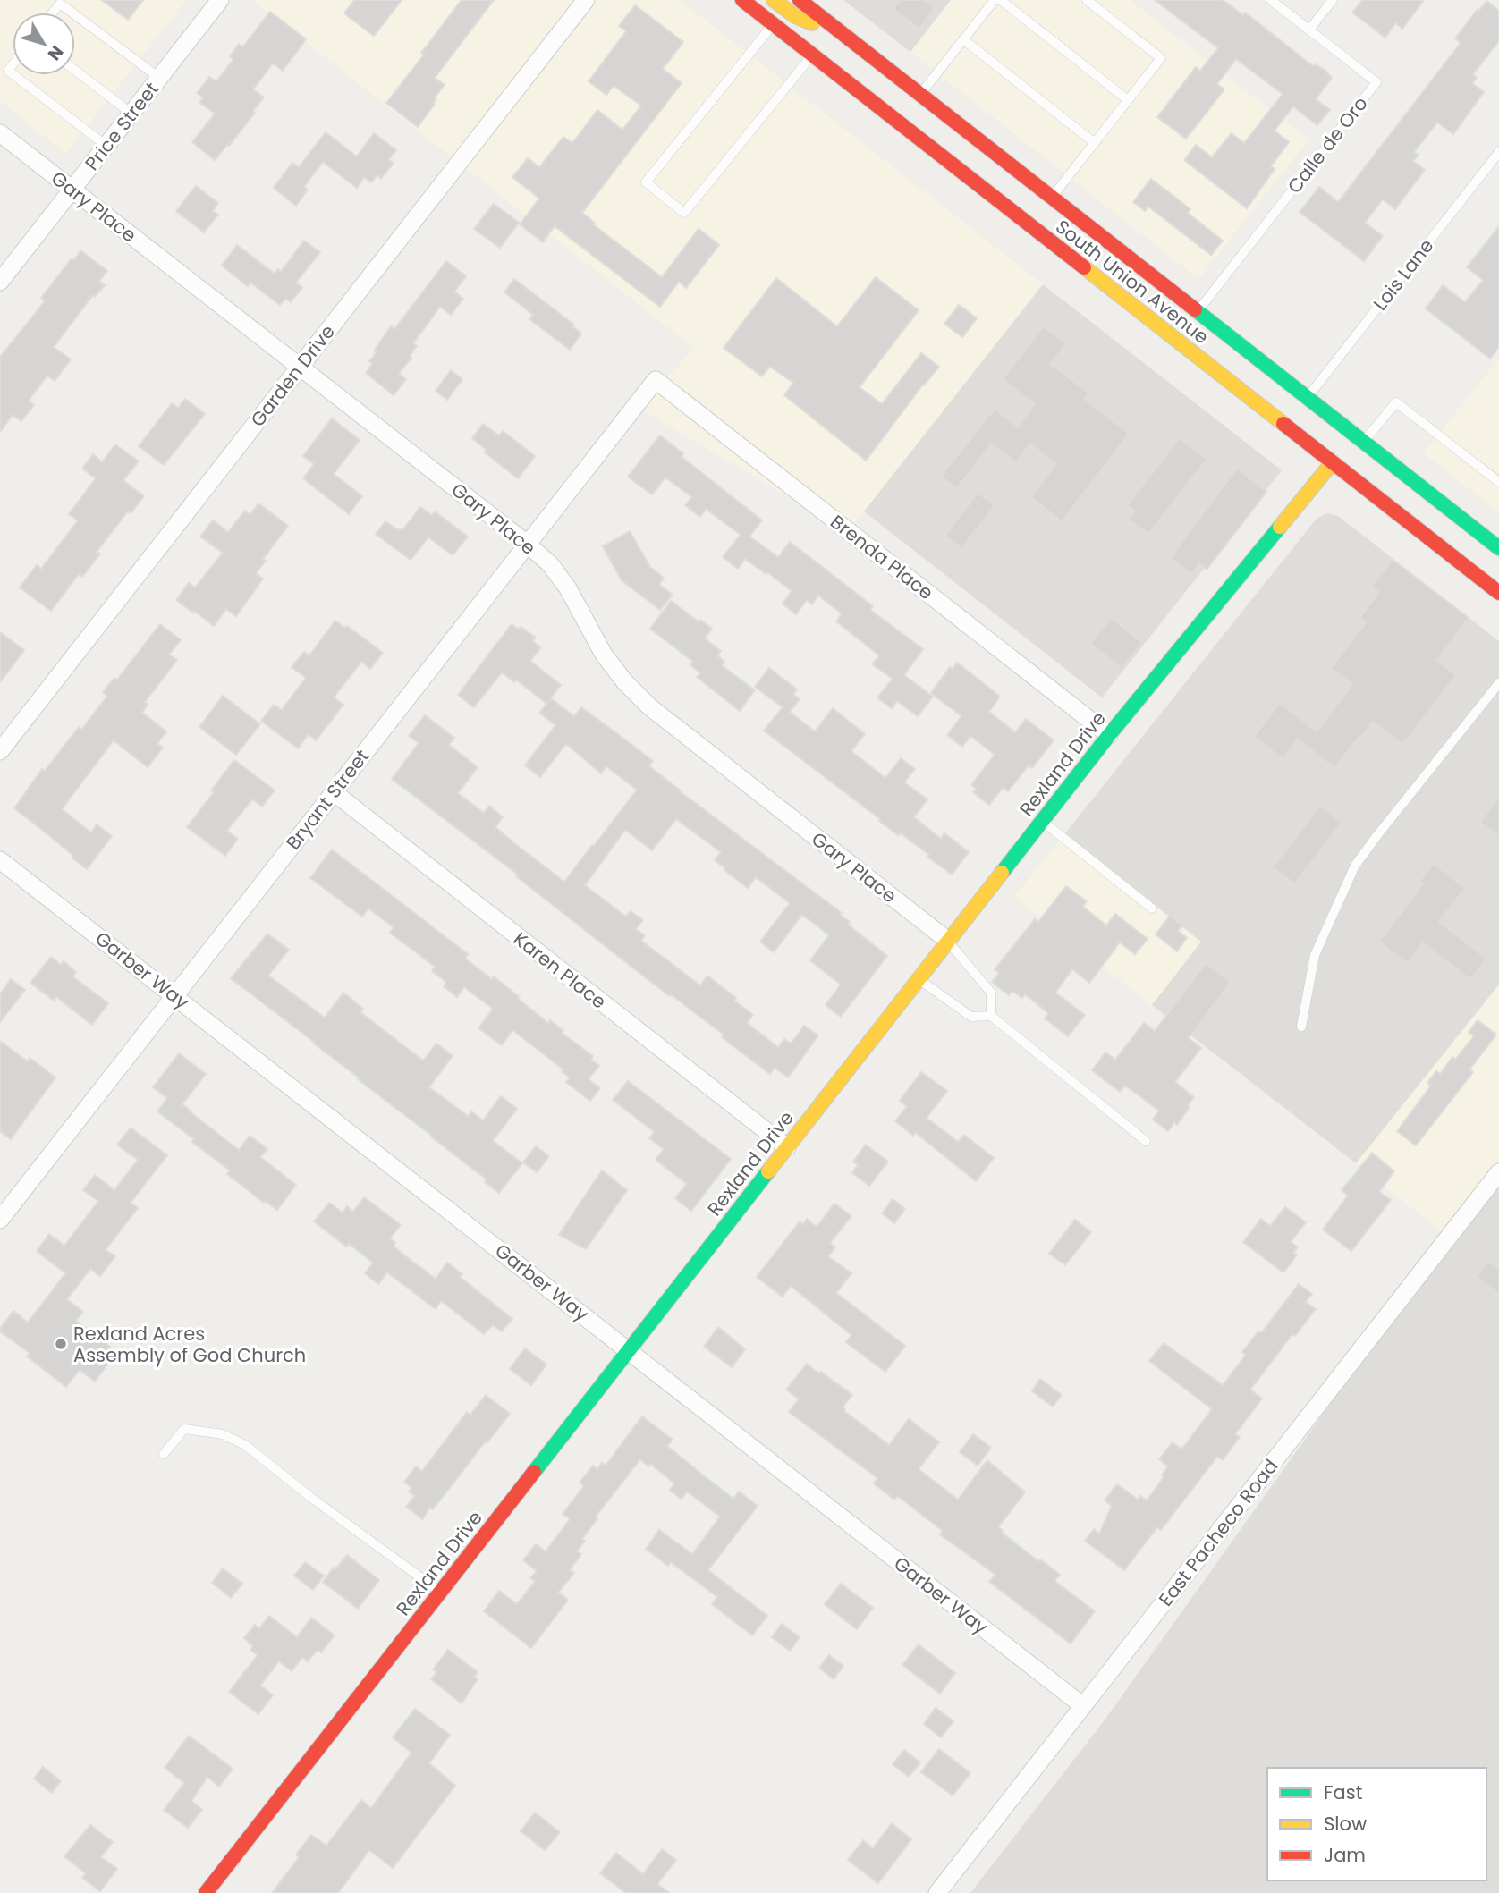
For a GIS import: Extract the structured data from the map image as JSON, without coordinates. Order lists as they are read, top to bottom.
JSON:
{
  "streets": {
    "main road": ["South Union Avenue", "Rexland Drive"],
    "street": [
      "Price Street",
      "Gary Place",
      "Garden Drive",
      "Brenda Place",
      "Bryant Street",
      "Garber Way",
      "Karen Place",
      "East Pacheco Road"
    ],
    "lane": ["Calle de Oro", "Lois Lane"]
  },
  "crossings": [
    ["Price Street", "Gary Place"],
    ["Calle de Oro", "South Union Avenue"],
    ["Gary Place", "Garden Drive"],
    ["Gary Place", "Rexland Drive"],
    ["Gary Place", "Bryant Street"],
    ["Lois Lane", "South Union Avenue"],
    ["South Union Avenue", "Rexland Drive"],
    ["Brenda Place", "Rexland Drive"],
    ["Brenda Place", "Bryant Street"],
    ["Rexland Drive", "Garber Way"],
    ["Rexland Drive", "Karen Place"],
    ["Bryant Street", "Garber Way"],
    ["Bryant Street", "Karen Place"],
    ["Garber Way", "East Pacheco Road"]
  ],
  "places": ["Rexland Acres Assembly of God Church"],
  "legend": ["Fast", "Slow", "Jam"],
  "north": "bottom right"
}
